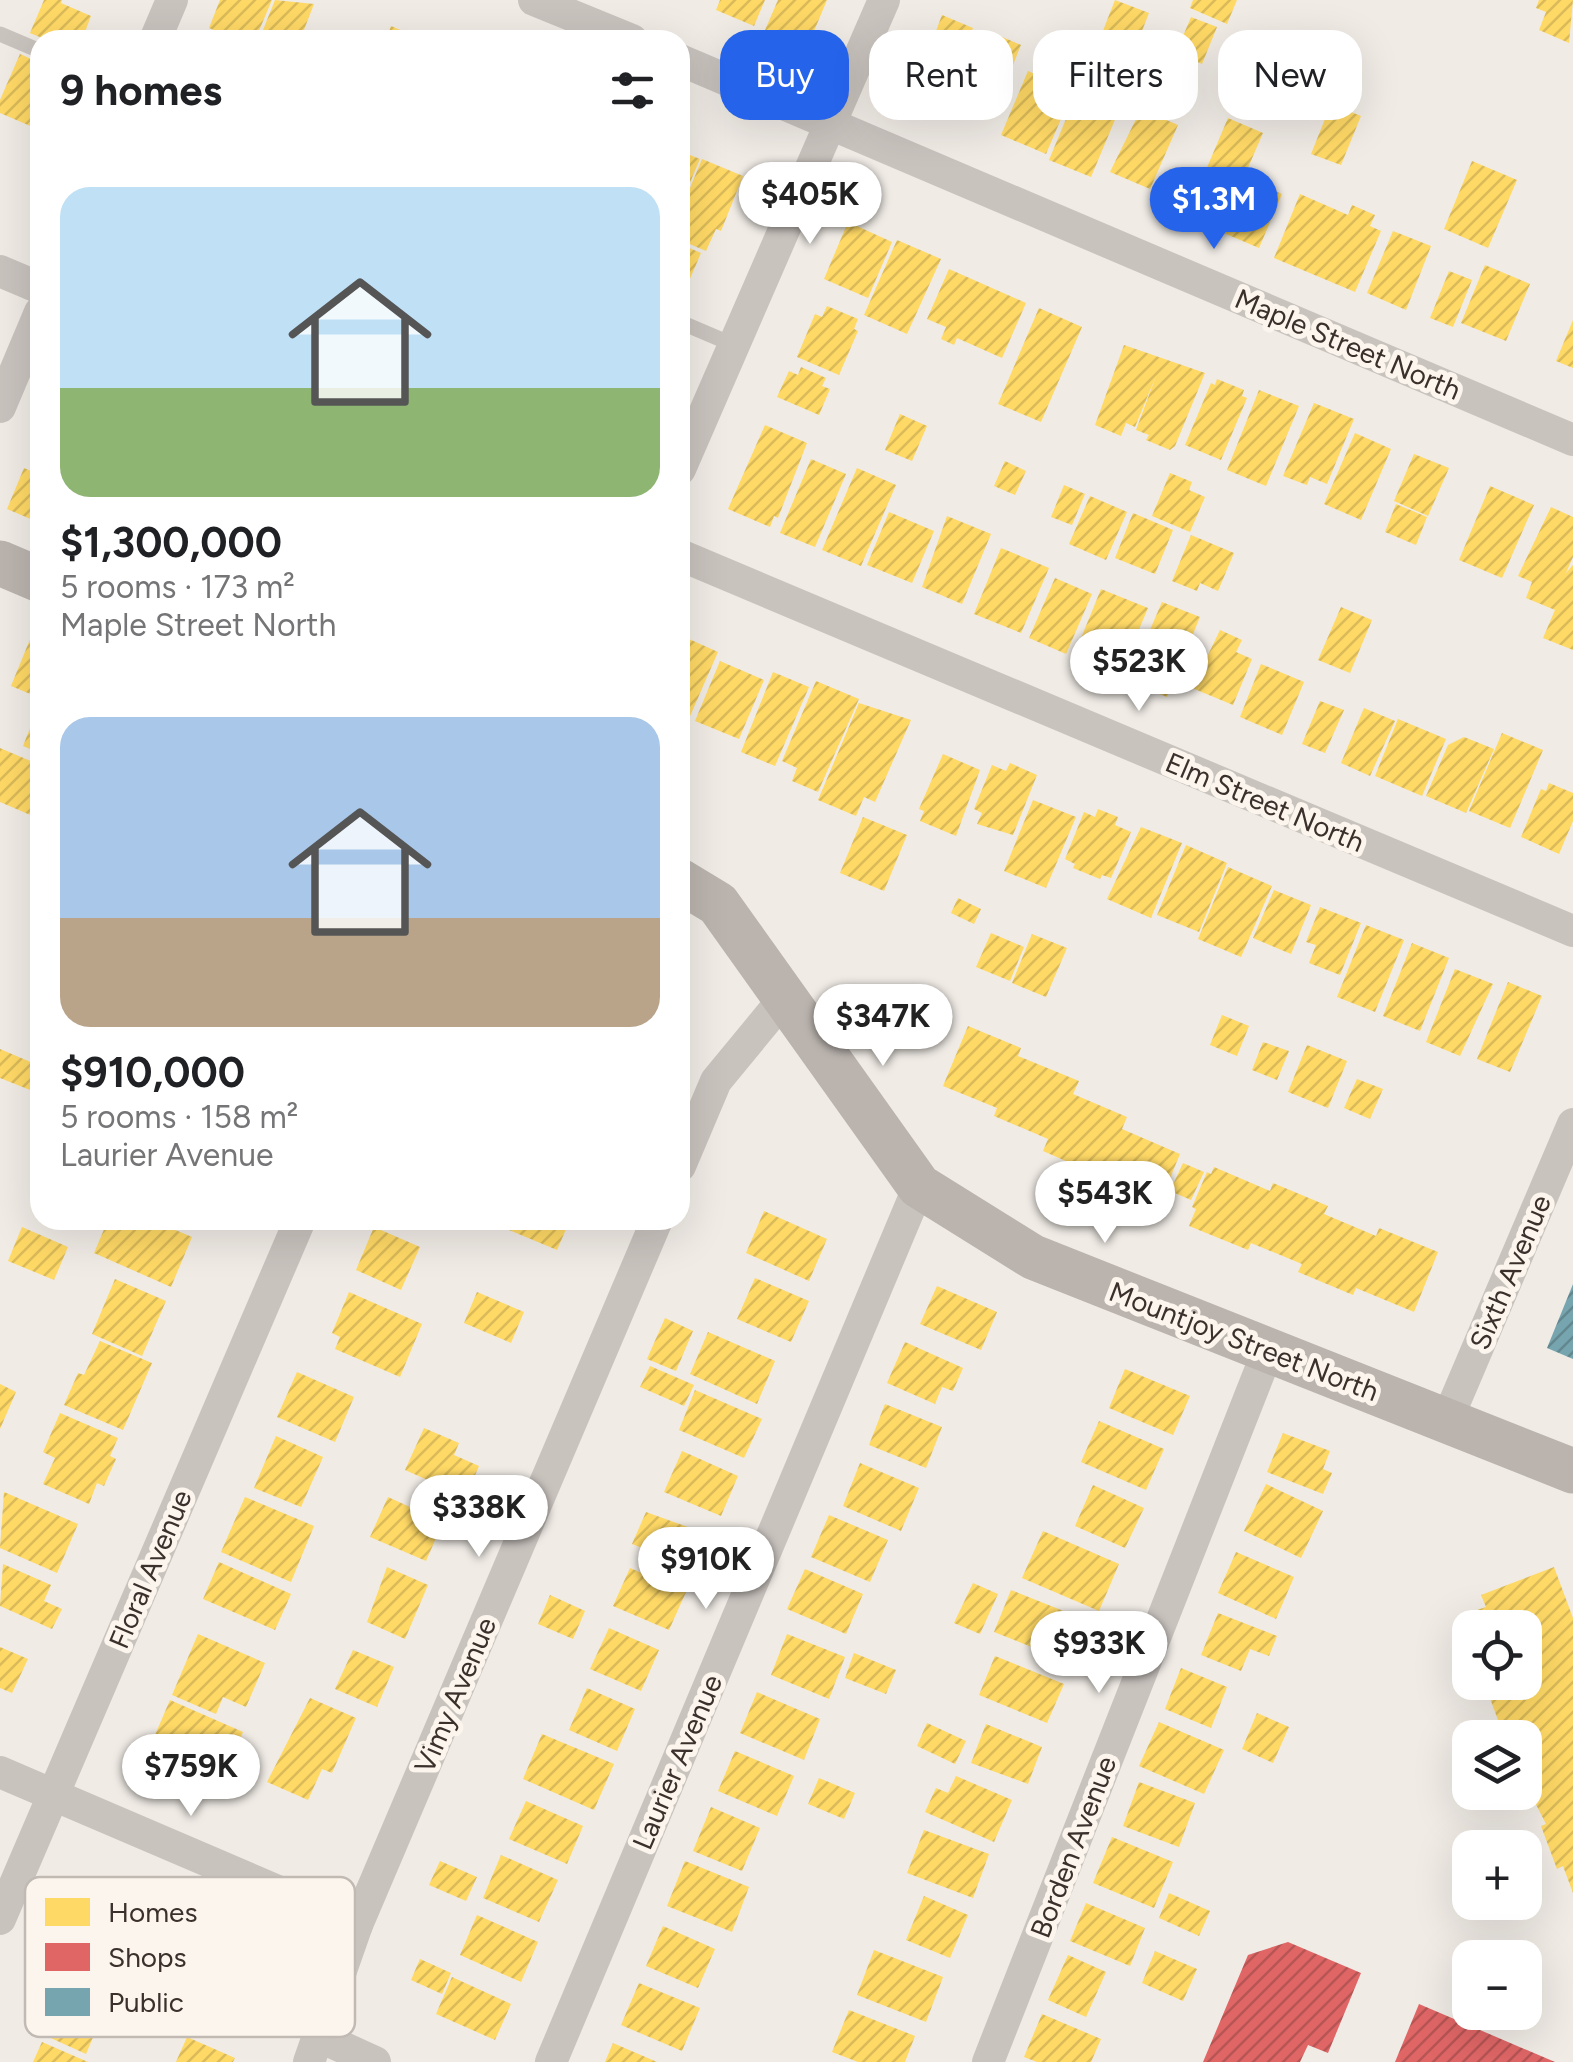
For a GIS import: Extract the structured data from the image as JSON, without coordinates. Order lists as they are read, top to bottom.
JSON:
{
  "streets": {
    "street": [
      "Maple Street North",
      "Elm Street North",
      "Sixth Avenue",
      "Mountjoy Street North",
      "Floral Avenue",
      "Vimy Avenue",
      "Laurier Avenue",
      "Borden Avenue"
    ]
  },
  "crossings": [
    ["Sixth Avenue", "Mountjoy Street North"],
    ["Mountjoy Street North", "Laurier Avenue"],
    ["Mountjoy Street North", "Borden Avenue"]
  ],
  "legend": ["Homes", "Shops", "Public"],
  "page": {
    "chip": [
      "Buy",
      "Rent",
      "Filters",
      "New"
    ],
    "heading": "9 homes",
    "list": [
      {
        "name": "$1,300,000",
        "note": "5 rooms · 173 m² · Maple Street North"
      },
      {
        "name": "$910,000",
        "note": "5 rooms · 158 m² · Laurier Avenue"
      }
    ],
    "price": [
      "$405K",
      "$1.3M",
      "$523K",
      "$347K",
      "$543K",
      "$338K",
      "$910K",
      "$933K",
      "$759K"
    ],
    "map_buttons": ["+", "−"]
  }
}
